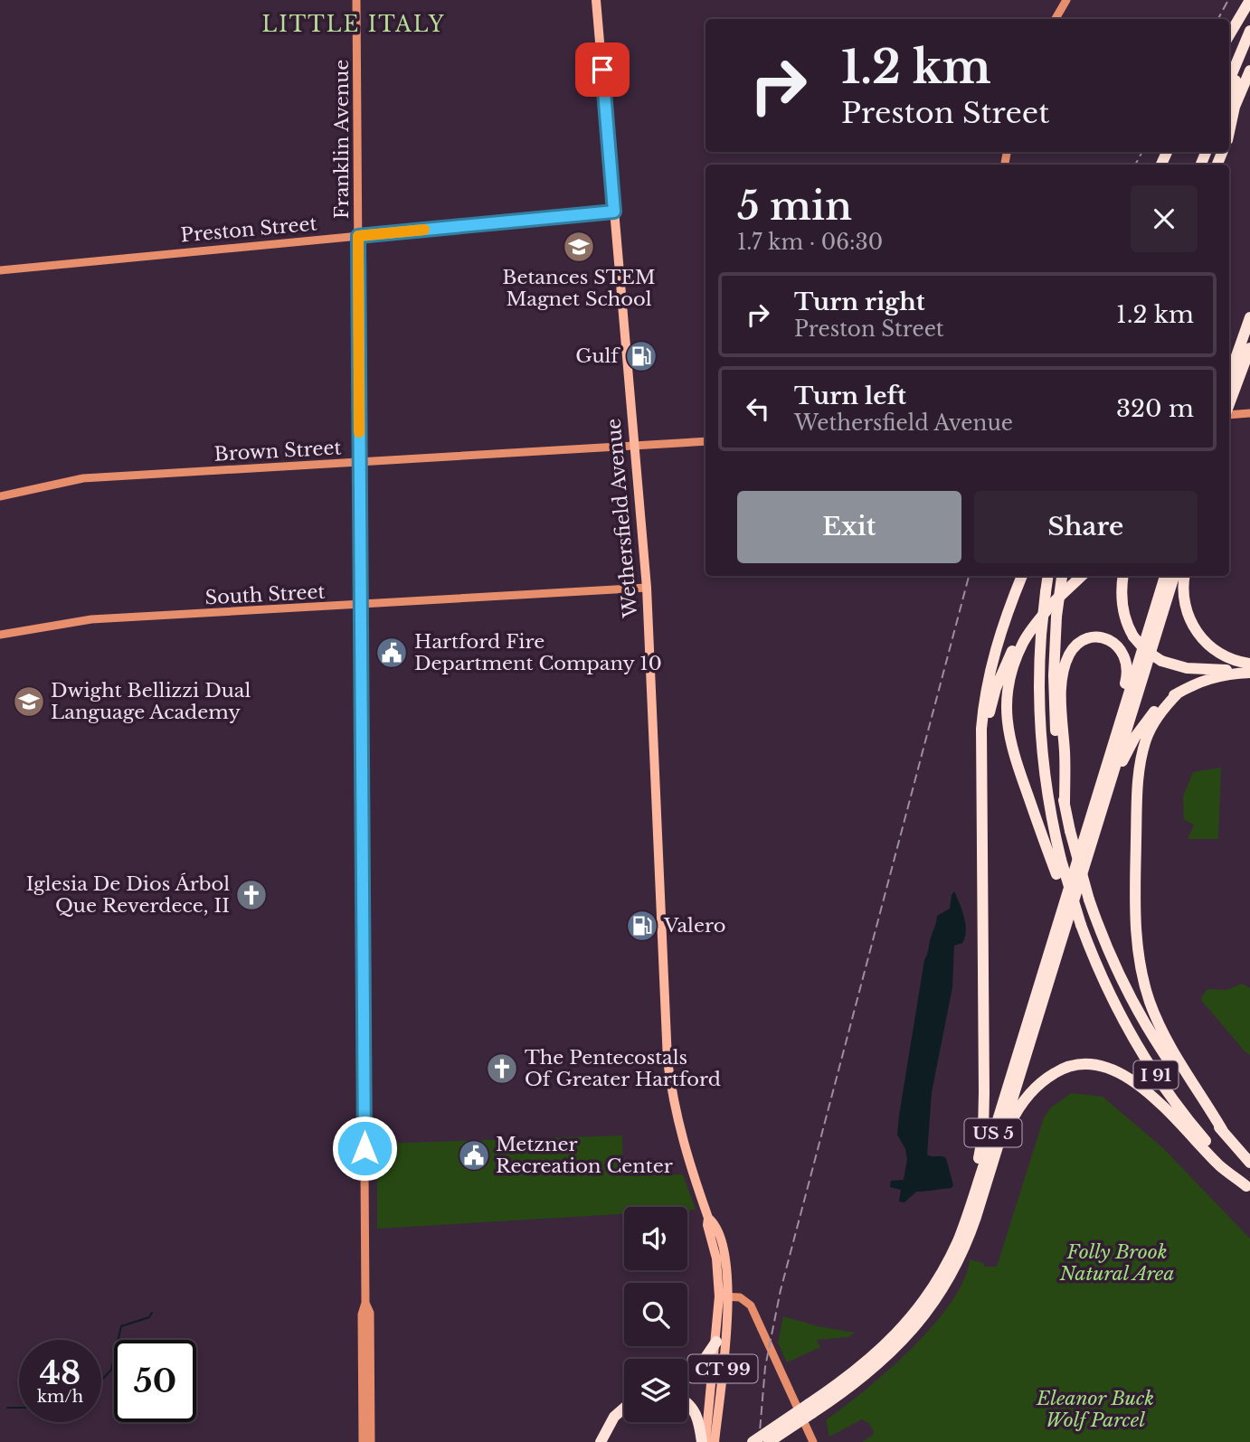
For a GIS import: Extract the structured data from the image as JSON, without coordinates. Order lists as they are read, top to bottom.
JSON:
{
  "streets": {
    "highway": ["I 91", "US 5"],
    "main road": [
      "Franklin Avenue",
      "Preston Street",
      "Brown Street",
      "Wethersfield Avenue",
      "South Street",
      "CT 99"
    ]
  },
  "crossings": [
    ["Franklin Avenue", "Preston Street"],
    ["Franklin Avenue", "Brown Street"],
    ["Franklin Avenue", "South Street"],
    ["Preston Street", "Wethersfield Avenue"],
    ["Brown Street", "Wethersfield Avenue"],
    ["Wethersfield Avenue", "South Street"],
    ["Wethersfield Avenue", "CT 99"]
  ],
  "districts": ["LITTLE ITALY"],
  "parks": ["Folly Brook Natural Area", "Eleanor Buck Wolf Parcel"],
  "places": {
    "school or university": ["Betances STEM Magnet School", "Dwight Bellizzi Dual Language Academy"],
    "fuel station": ["Gulf", "Valero"],
    "public building": ["Hartford Fire Department Company 10", "Metzner Recreation Center"],
    "church": ["Iglesia De Dios Árbol Que Reverdece, II", "The Pentecostals Of Greater Hartford"]
  },
  "page": {
    "turn": ["1.2 km", "Preston Street"],
    "heading": ["5 min", "1.7 km · 06:30"],
    "list": [
      {
        "name": "Turn right",
        "note": "Preston Street",
        "value": "1.2 km"
      },
      {
        "name": "Turn left",
        "note": "Wethersfield Avenue",
        "value": "320 m"
      }
    ],
    "buttons": ["Exit", "Share"],
    "speed": "48 km/h",
    "limit": "50"
  }
}
